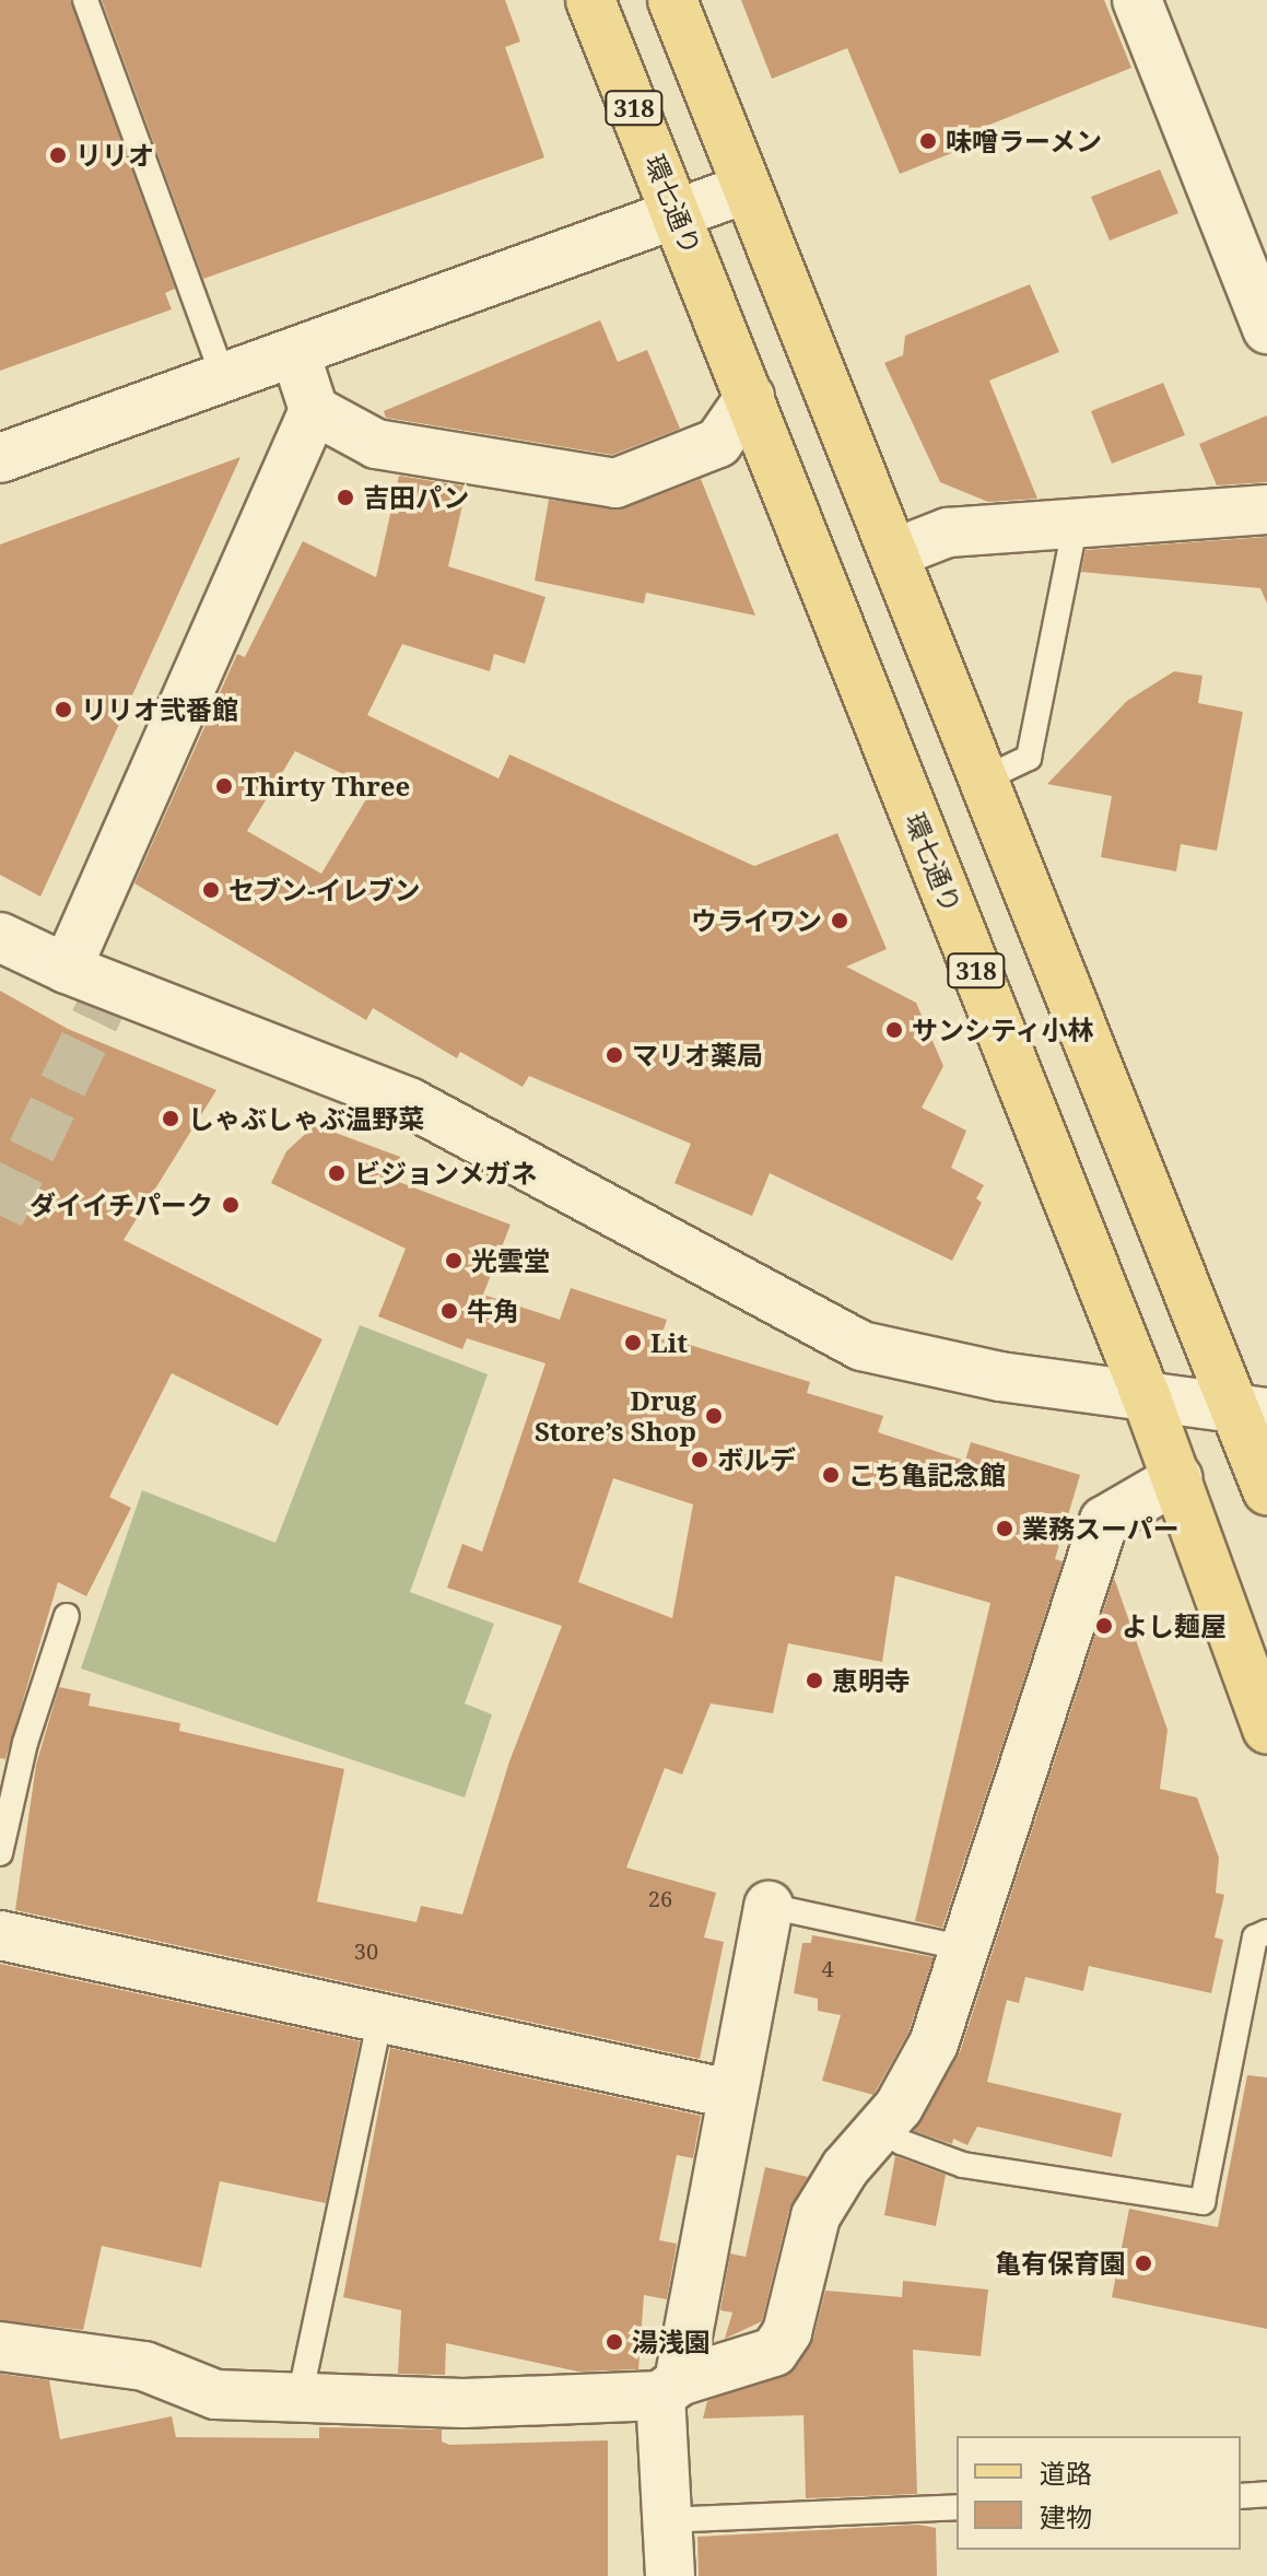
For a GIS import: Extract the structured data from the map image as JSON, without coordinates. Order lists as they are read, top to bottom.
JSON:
{
  "streets": {
    "main road": ["318", "環七通り"]
  },
  "places": [
    "味噌ラーメン",
    "リリオ",
    "吉田パン",
    "リリオ弐番館",
    "Thirty Three",
    "セブン-イレブン",
    "ウライワン",
    "サンシティ小林",
    "マリオ薬局",
    "しゃぶしゃぶ温野菜",
    "ビジョンメガネ",
    "ダイイチパーク",
    "光雲堂",
    "牛角",
    "Lit",
    "Drug Store’s Shop",
    "ボルデ",
    "こち亀記念館",
    "業務スーパー",
    "よし麺屋",
    "恵明寺",
    "亀有保育園",
    "湯浅園"
  ],
  "house_numbers": ["26", "30", "4"],
  "legend": ["道路", "建物"]
}
